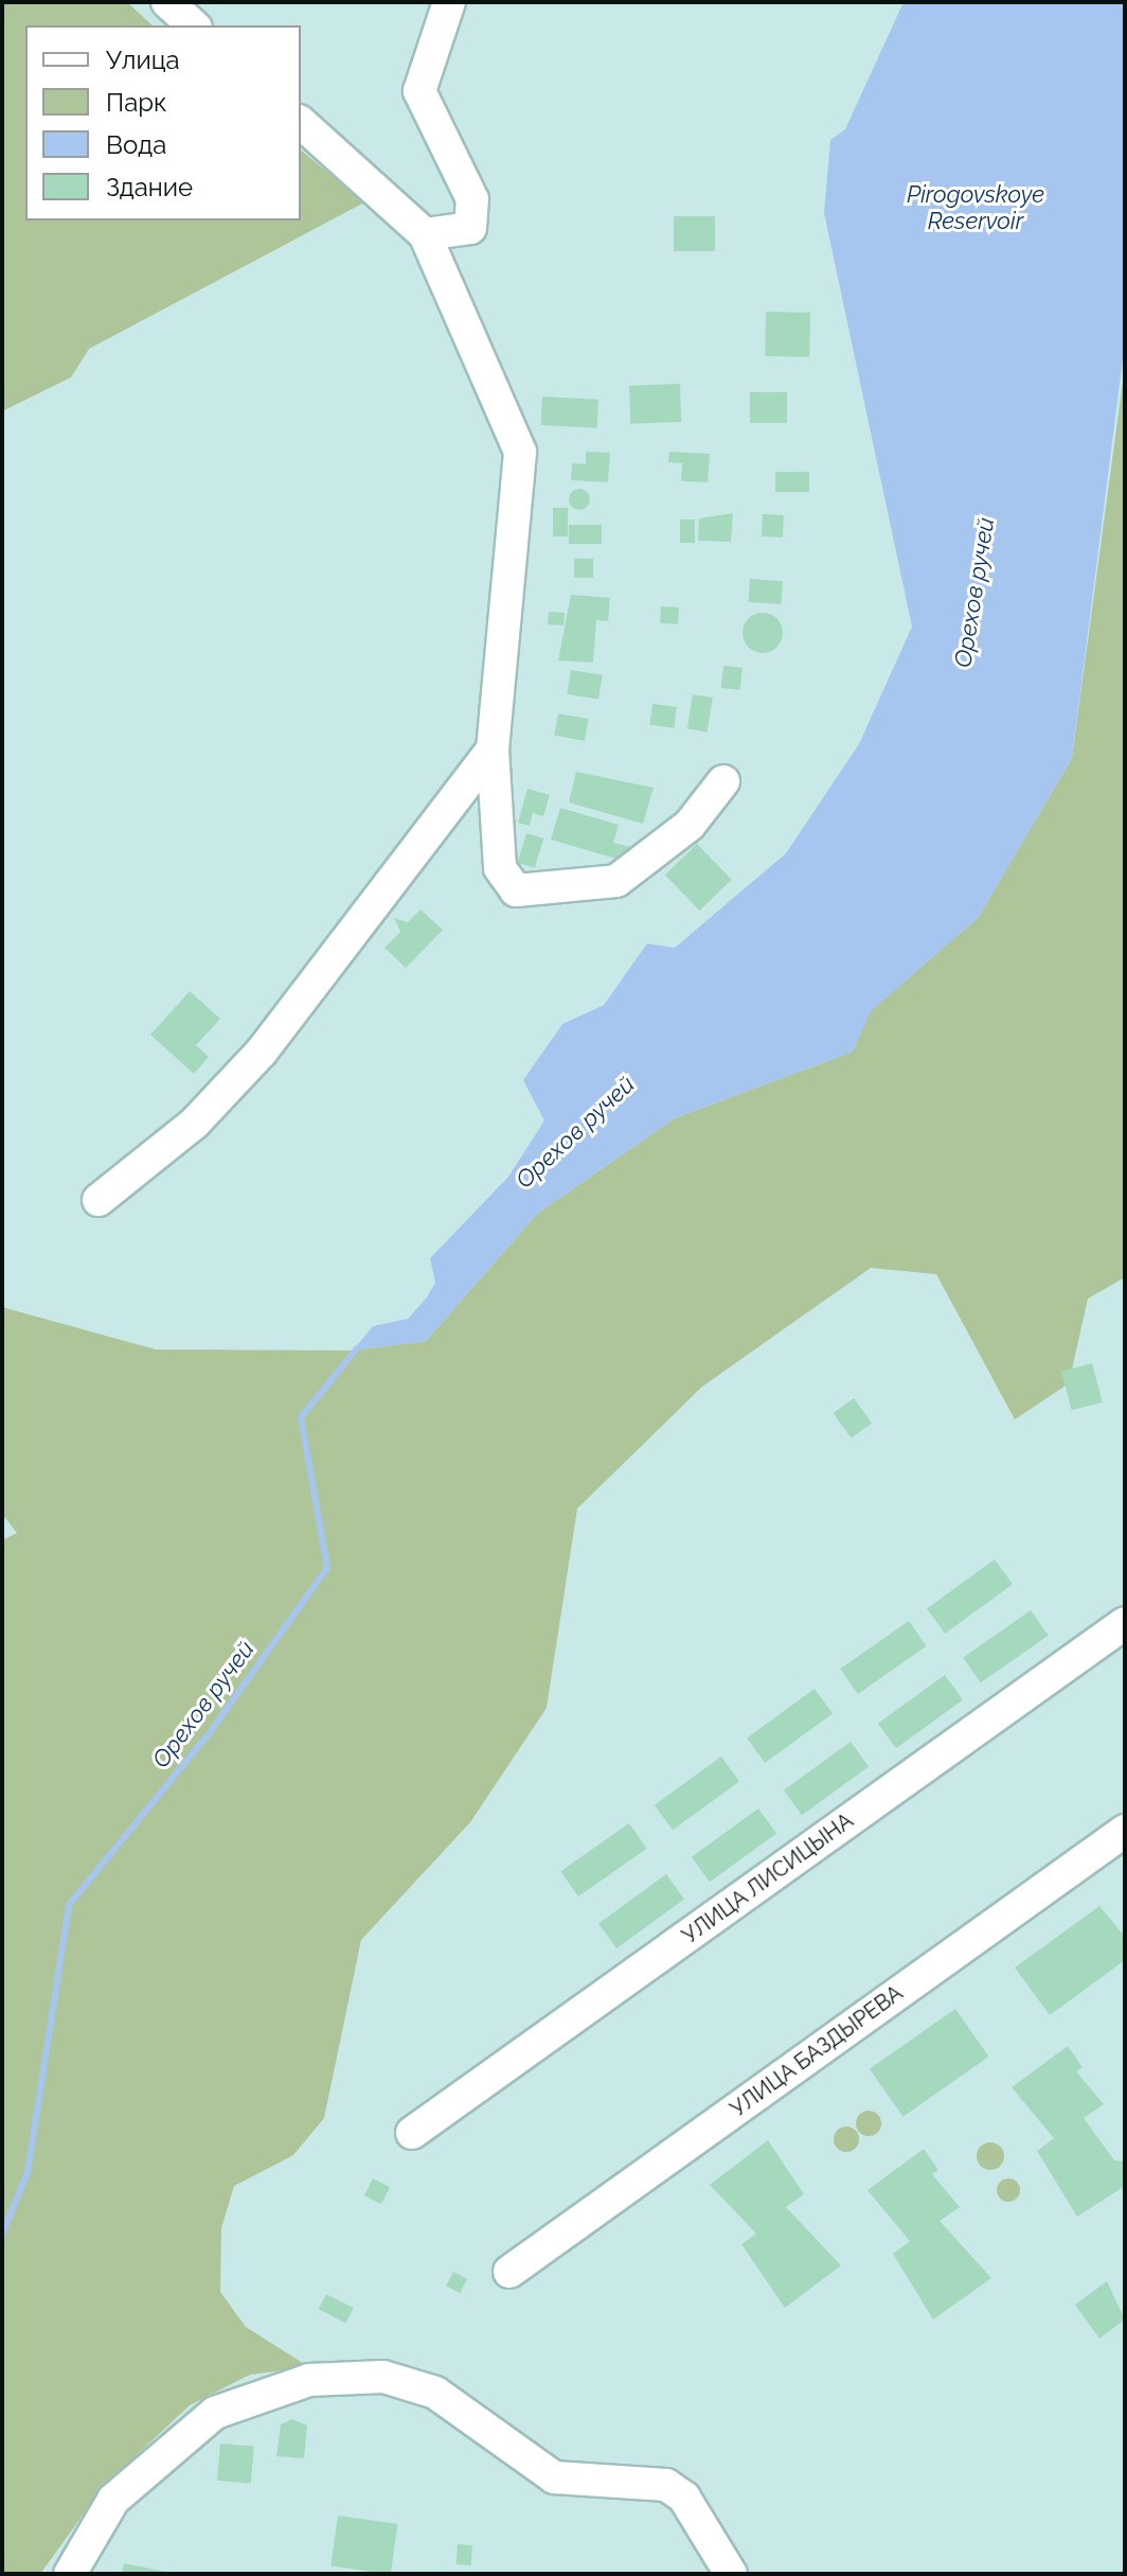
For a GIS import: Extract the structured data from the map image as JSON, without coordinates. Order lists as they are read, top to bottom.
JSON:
{
  "streets": {
    "street": ["УЛИЦА ЛИСИЦЫНА", "УЛИЦА БАЗДЫРЕВА"]
  },
  "water": ["Pirogovskoye Reservoir", "Орехов ручей"],
  "legend": [
    "Улица",
    "Парк",
    "Вода",
    "Здание"
  ]
}
